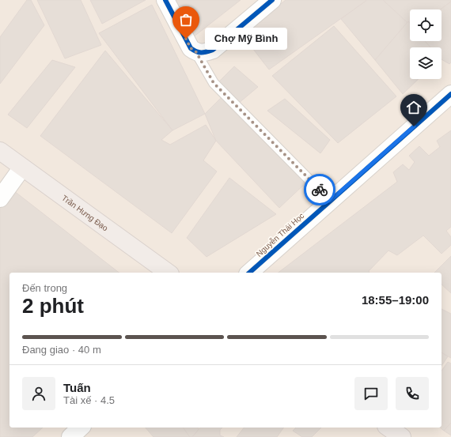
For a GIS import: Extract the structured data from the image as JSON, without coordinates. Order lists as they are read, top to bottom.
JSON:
{
  "streets": {
    "highway": ["Trần Hưng Đạo"],
    "street": ["Nguyễn Thái Học"]
  },
  "places": ["Chợ Mỹ Bình"],
  "page": {
    "bubble": "Chợ Mỹ Bình",
    "heading": ["2 phút", "Đến trong", "18:55–19:00"],
    "panel": ["Tuấn", "Tài xế · 4.5"],
    "bar": "Đang giao · 40 m"
  }
}
